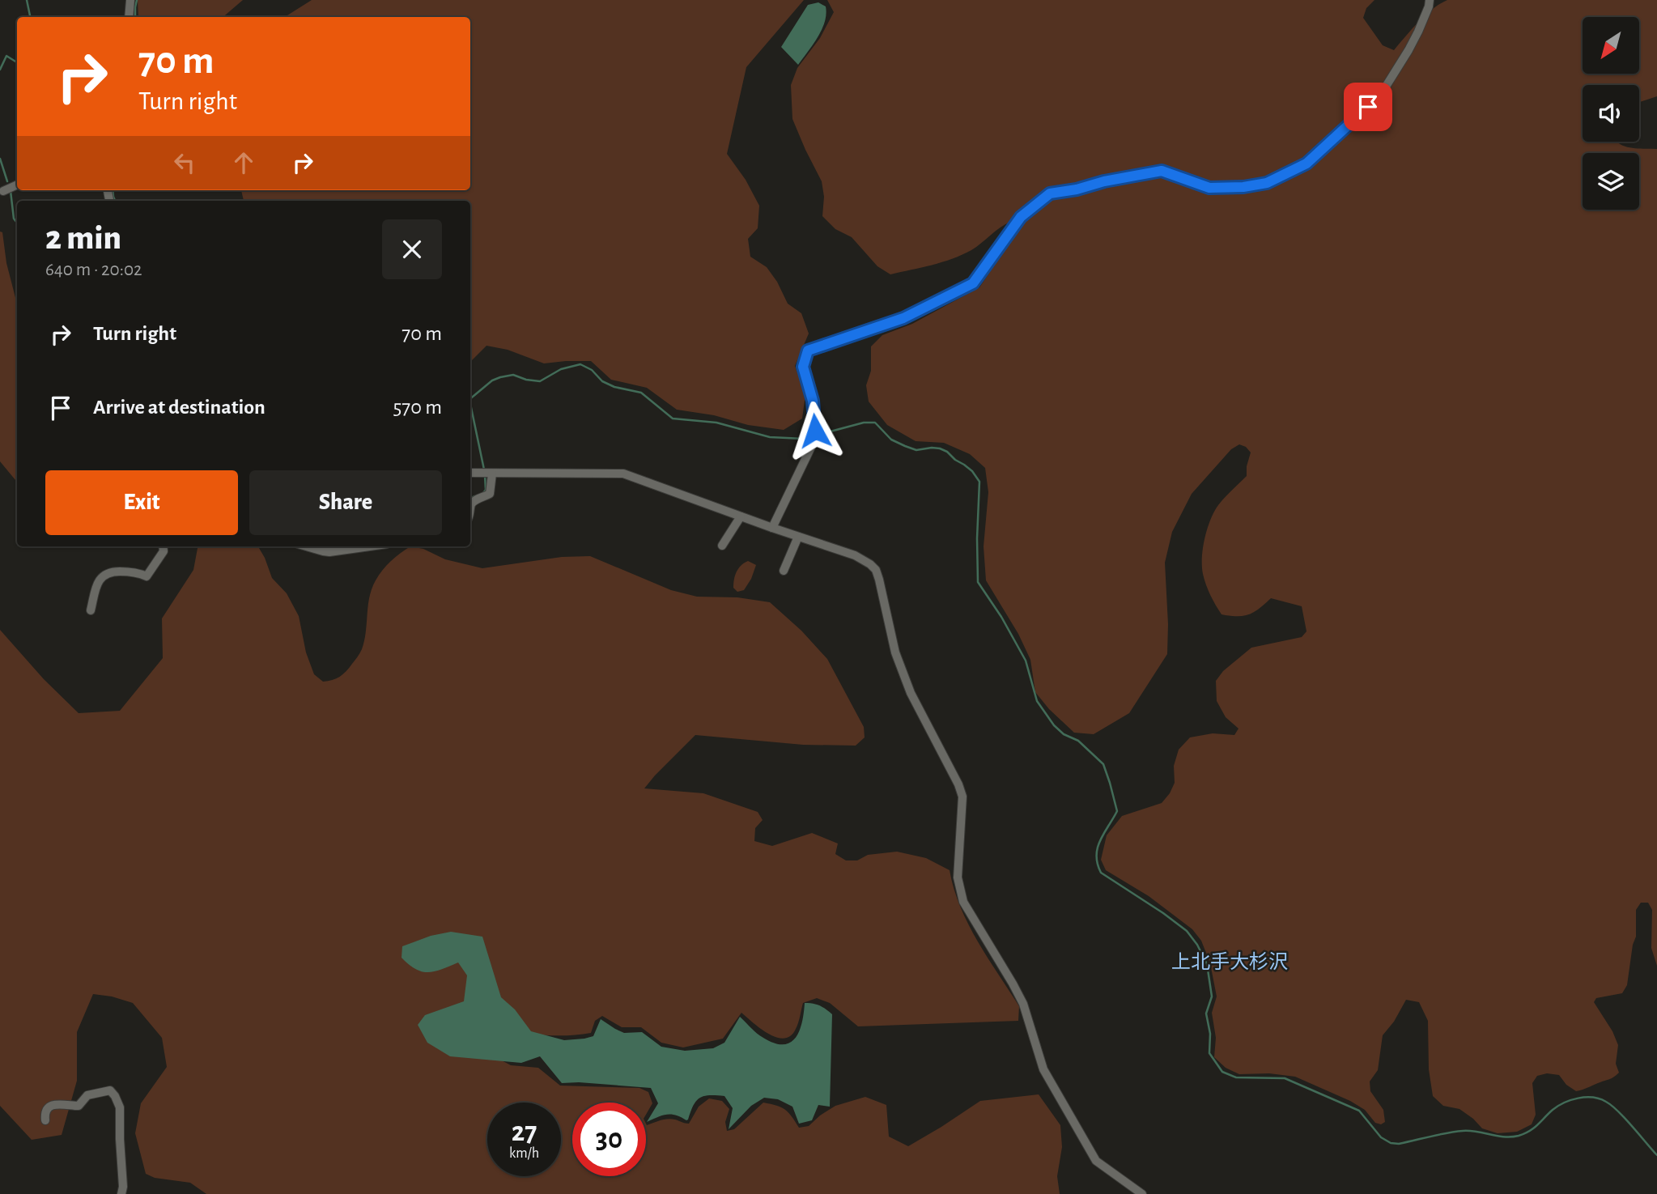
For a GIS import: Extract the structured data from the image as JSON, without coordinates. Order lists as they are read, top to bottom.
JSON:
{
  "districts": ["上北手大杉沢"],
  "north": "bottom left",
  "page": {
    "turn": ["70 m", "Turn right"],
    "heading": ["2 min", "640 m · 20:02"],
    "list": [
      {
        "name": "Turn right",
        "value": "70 m"
      },
      {
        "name": "Arrive at destination",
        "value": "570 m"
      }
    ],
    "buttons": ["Exit", "Share"],
    "speed": "27 km/h",
    "limit": "30"
  }
}
